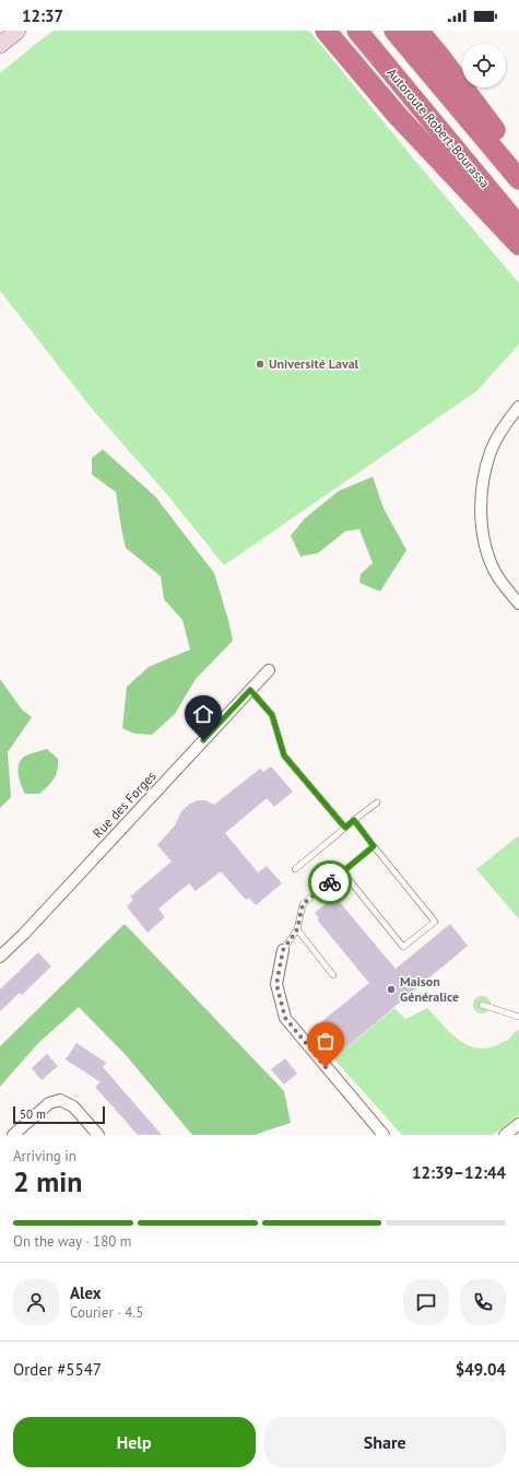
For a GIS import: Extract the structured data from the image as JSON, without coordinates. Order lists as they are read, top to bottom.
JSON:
{
  "streets": {
    "highway": ["Autoroute Robert-Bourassa"],
    "street": ["Rue des Forges"]
  },
  "places": ["Université Laval", "Maison Généralice"],
  "scale_bar": "50 m",
  "page": {
    "status": "12:37",
    "scale": "50 m",
    "heading": ["2 min", "Arriving in", "12:39–12:44"],
    "panel": [
      "Alex",
      "Courier · 4.5",
      "Order #5547",
      "$49.04"
    ],
    "bar": "On the way · 180 m",
    "buttons": ["Help", "Share"]
  }
}
